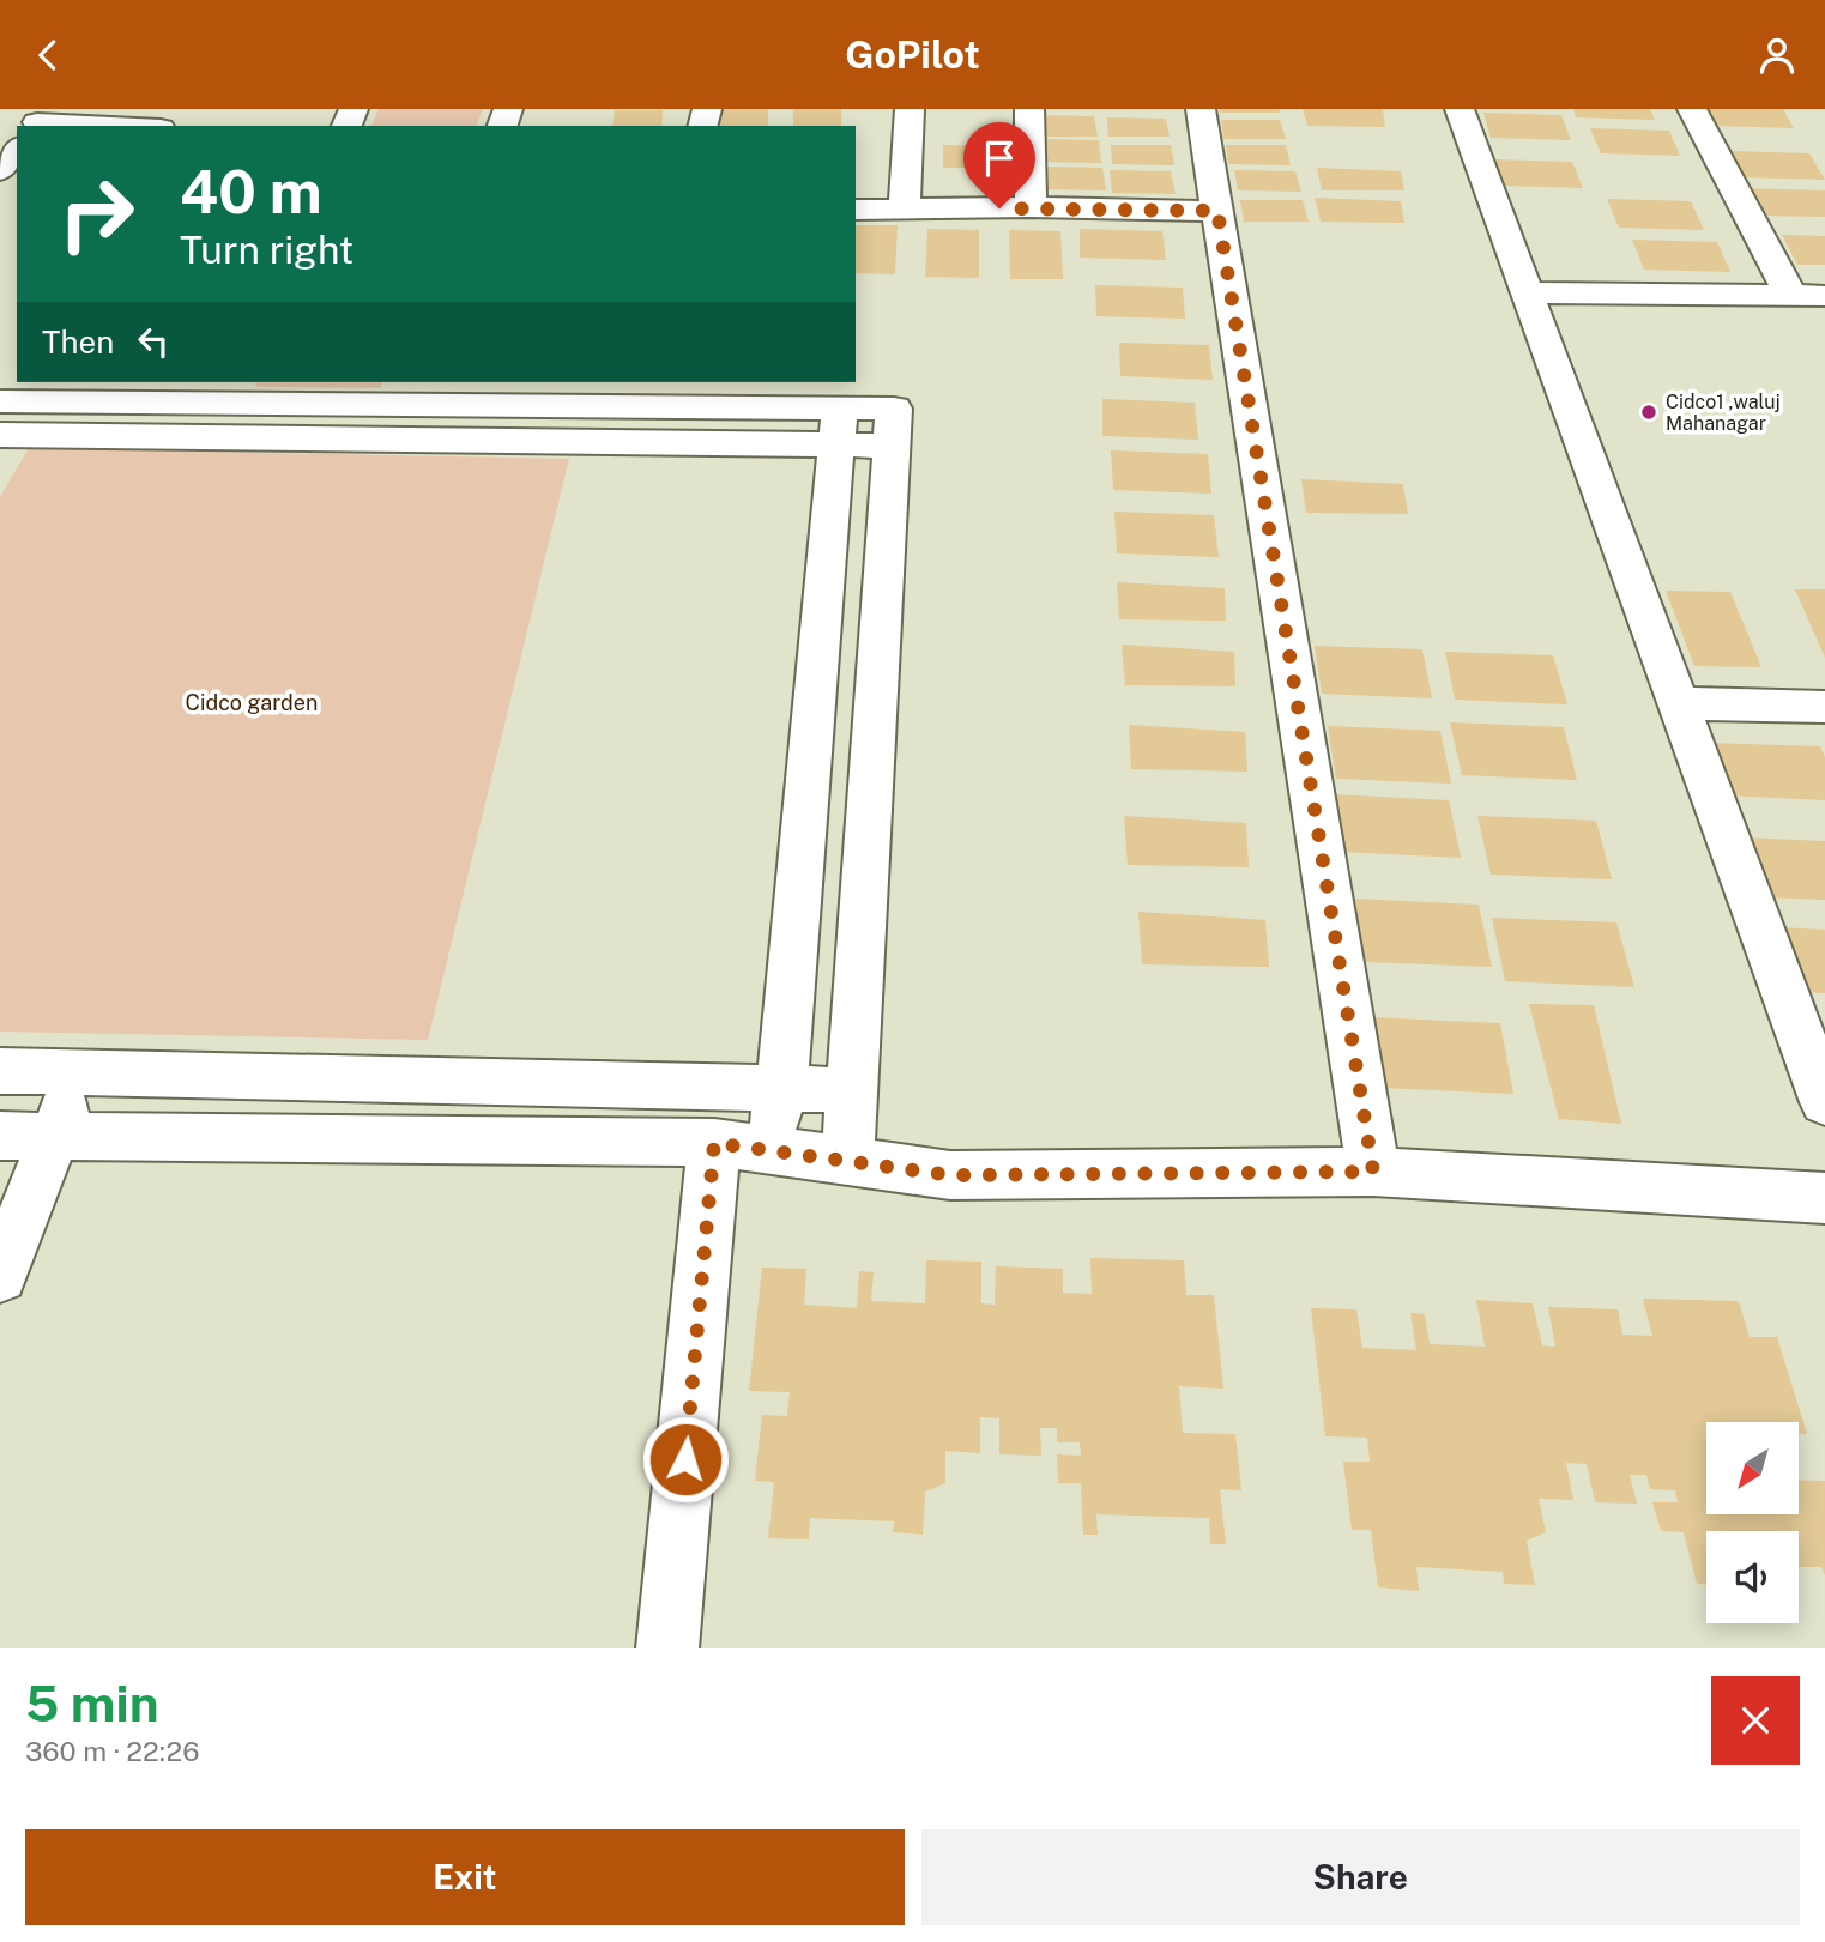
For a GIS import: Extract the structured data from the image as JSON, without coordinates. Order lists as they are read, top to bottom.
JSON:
{
  "parks": ["Cidco garden"],
  "places": ["Cidco1 ,waluj Mahanagar"],
  "north": "bottom left",
  "page": {
    "header": "GoPilot",
    "turn": ["40 m", "Turn right"],
    "then": "Then",
    "heading": ["5 min", "360 m · 22:26"],
    "buttons": ["Exit", "Share"]
  }
}
